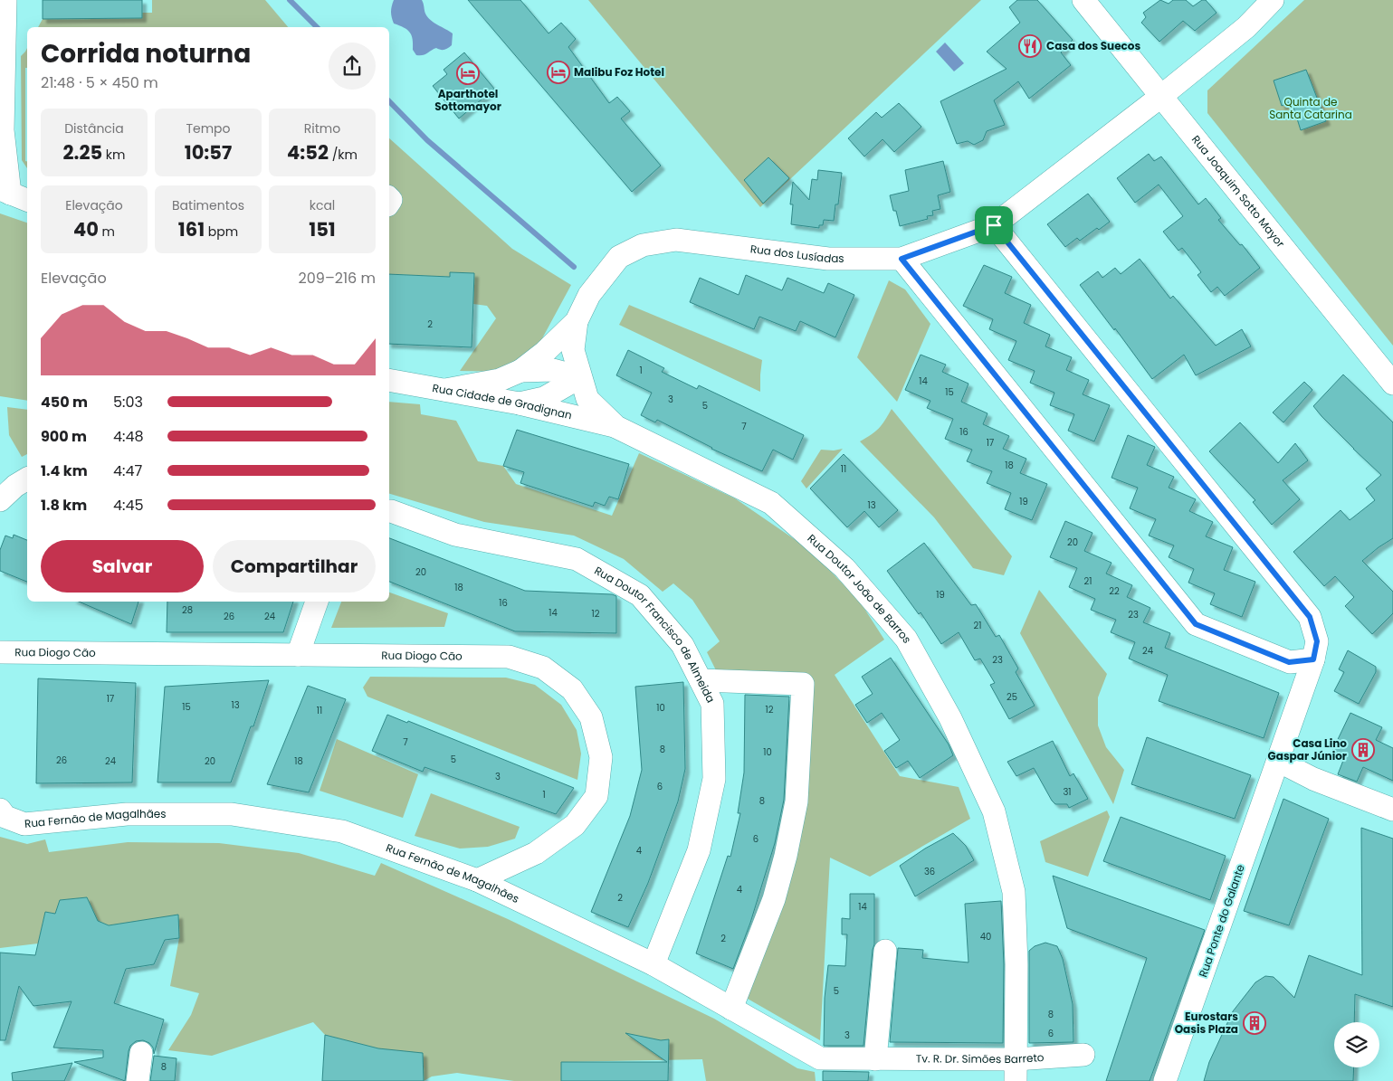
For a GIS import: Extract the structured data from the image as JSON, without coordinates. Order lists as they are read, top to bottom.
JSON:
{
  "streets": {
    "street": [
      "Rua Joaquim Sotto Mayor",
      "Rua dos Lusíadas",
      "Rua Cidade de Gradignan",
      "Rua Doutor João de Barros",
      "Rua Doutor Francisco de Almeida",
      "Rua Diogo Cão",
      "Rua Fernão de Magalhães",
      "Rua Ponte do Galante",
      "Tv. R. Dr. Simões Barreto"
    ]
  },
  "crossings": [
    ["Rua Joaquim Sotto Mayor", "Rua dos Lusíadas"],
    ["Rua dos Lusíadas", "Rua Cidade de Gradignan"],
    ["Rua dos Lusíadas", "Rua Doutor João de Barros"],
    ["Rua dos Lusíadas", "Rua Ponte do Galante"],
    ["Rua Cidade de Gradignan", "Rua Doutor João de Barros"],
    ["Rua Doutor João de Barros", "Tv. R. Dr. Simões Barreto"],
    ["Rua Doutor Francisco de Almeida", "Rua Fernão de Magalhães"],
    ["Rua Diogo Cão", "Rua Fernão de Magalhães"],
    ["Rua Fernão de Magalhães", "Tv. R. Dr. Simões Barreto"]
  ],
  "parks": ["Quinta de Santa Catarina"],
  "places": {
    "restaurant": ["Casa dos Suecos"],
    "hotel": ["Malibu Foz Hotel", "Aparthotel Sottomayor"],
    "building": ["Casa Lino Gaspar Júnior", "Eurostars Oasis Plaza"]
  },
  "house_numbers": [
    "2",
    "1",
    "14",
    "15",
    "3",
    "5",
    "7",
    "16",
    "17",
    "18",
    "11",
    "19",
    "13",
    "20",
    "20",
    "21",
    "18",
    "22",
    "19",
    "16",
    "28",
    "14",
    "12",
    "23",
    "26",
    "24",
    "21",
    "24",
    "23",
    "25",
    "17",
    "13",
    "15",
    "10",
    "12",
    "11",
    "7",
    "8",
    "10",
    "5",
    "26",
    "24",
    "20",
    "18",
    "3",
    "6",
    "31",
    "1",
    "8",
    "6",
    "4",
    "36",
    "4",
    "2",
    "14",
    "40",
    "2",
    "5",
    "8",
    "6",
    "3",
    "8"
  ],
  "page": {
    "heading": ["Corrida noturna", "21:48 · 5 × 450 m"],
    "stats": [
      ["Distância", "2.25 km"],
      ["Tempo", "10:57"],
      ["Ritmo", "4:52 /km"],
      ["Elevação", "40 m"],
      ["Batimentos", "161 bpm"],
      ["kcal", "151"]
    ],
    "chart": ["Elevação", "209–216 m"],
    "list": [
      {
        "name": "450 m",
        "note": "5:03"
      },
      {
        "name": "900 m",
        "note": "4:48"
      },
      {
        "name": "1.4 km",
        "note": "4:47"
      },
      {
        "name": "1.8 km",
        "note": "4:45"
      }
    ],
    "buttons": ["Salvar", "Compartilhar"]
  }
}
